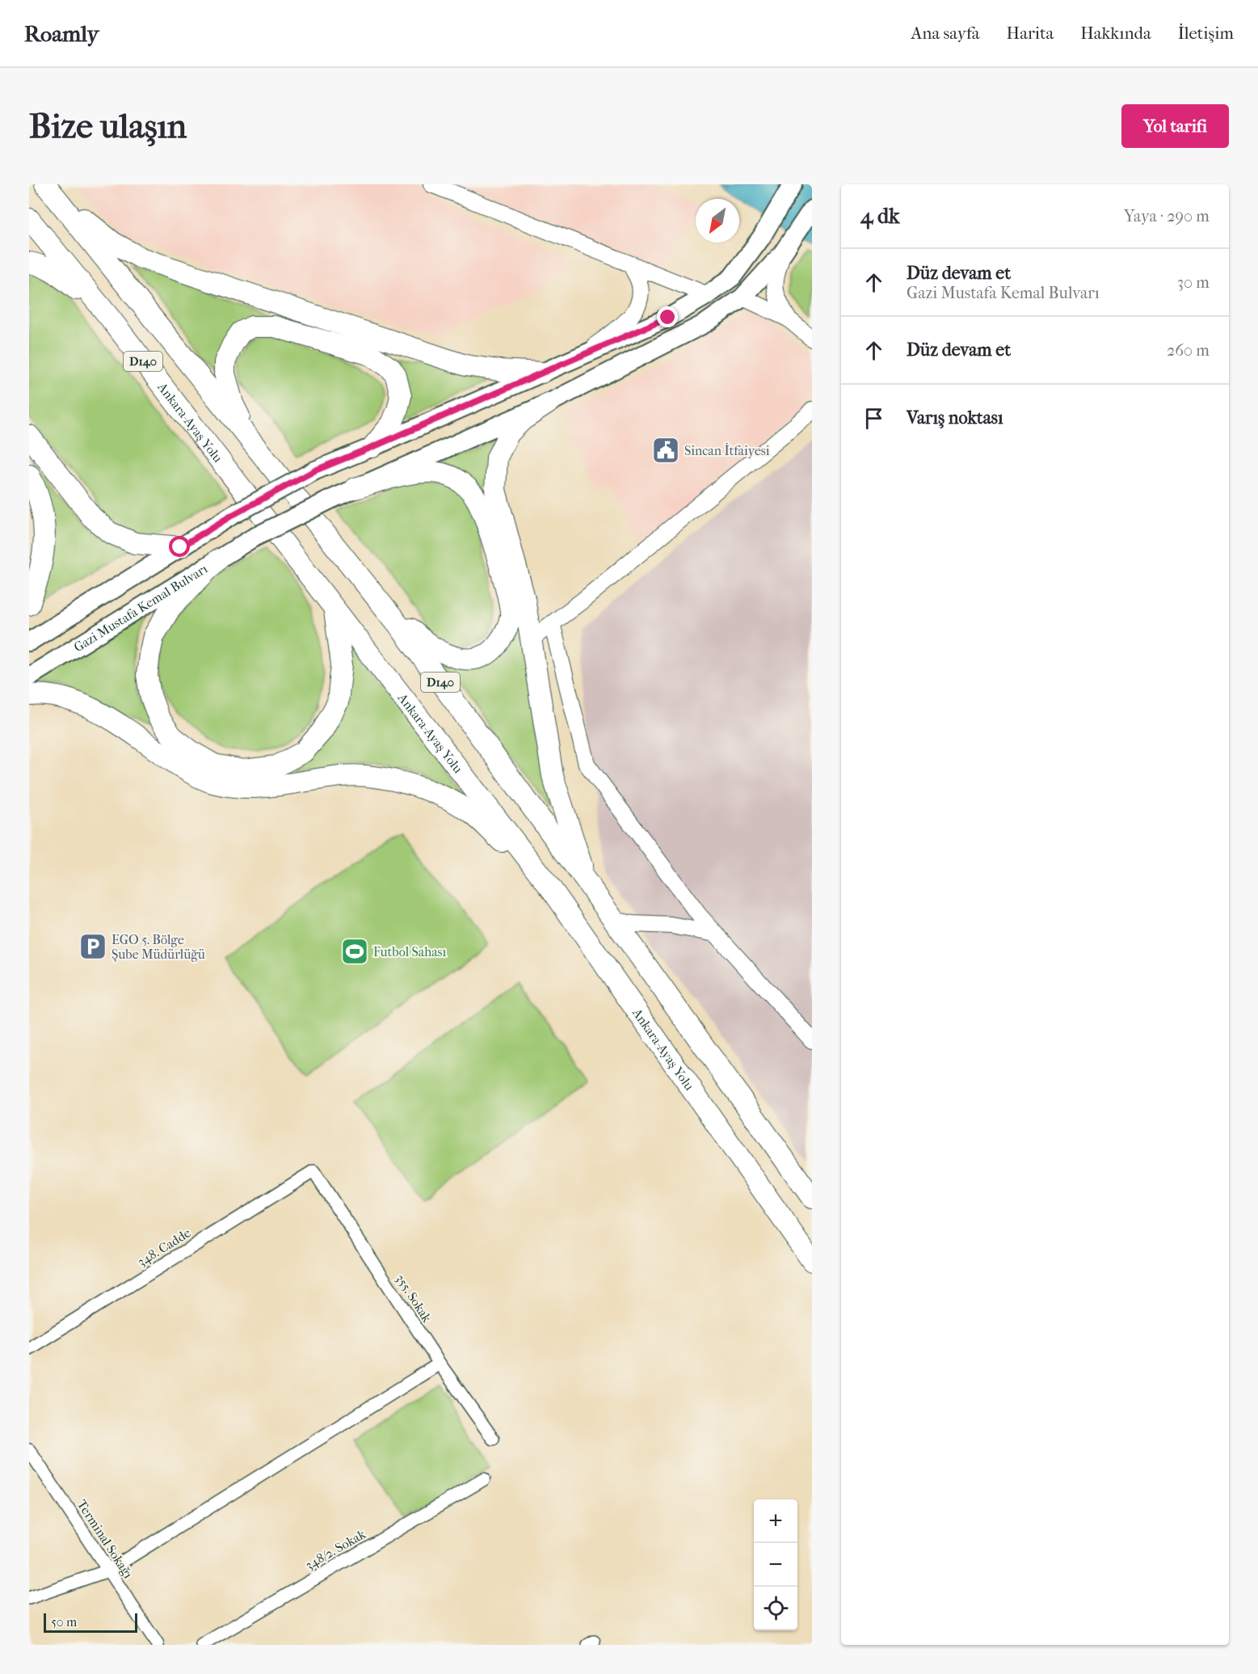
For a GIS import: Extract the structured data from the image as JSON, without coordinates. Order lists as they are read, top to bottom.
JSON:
{
  "streets": {
    "highway": ["D140", "Ankara-Ayaş Yolu"],
    "main road": ["Gazi Mustafa Kemal Bulvarı"],
    "street": [
      "348. Cadde",
      "355. Sokak",
      "Terminal Sokağı",
      "348/2. Sokak"
    ]
  },
  "crossings": [
    ["348. Cadde", "355. Sokak"]
  ],
  "places": {
    "public building": ["Sincan İtfaiyesi"],
    "parking": ["EGO 5. Bölge Şube Müdürlüğü"],
    "sports": ["Futbol Sahası"]
  },
  "scale_bar": "50 m",
  "north": "bottom left",
  "page": {
    "header": "Roamly",
    "nav": [
      "Ana sayfa",
      "Harita",
      "Hakkında",
      "İletişim"
    ],
    "buttons": "Yol tarifi",
    "title": "Bize ulaşın",
    "heading": ["4 dk", "Yaya · 290 m"],
    "list": [
      ["Düz devam et", "Gazi Mustafa Kemal Bulvarı", "30 m"],
      ["Düz devam et", "260 m"],
      "Varış noktası"
    ],
    "map_buttons": ["+", "−"],
    "scale": "50 m"
  }
}
